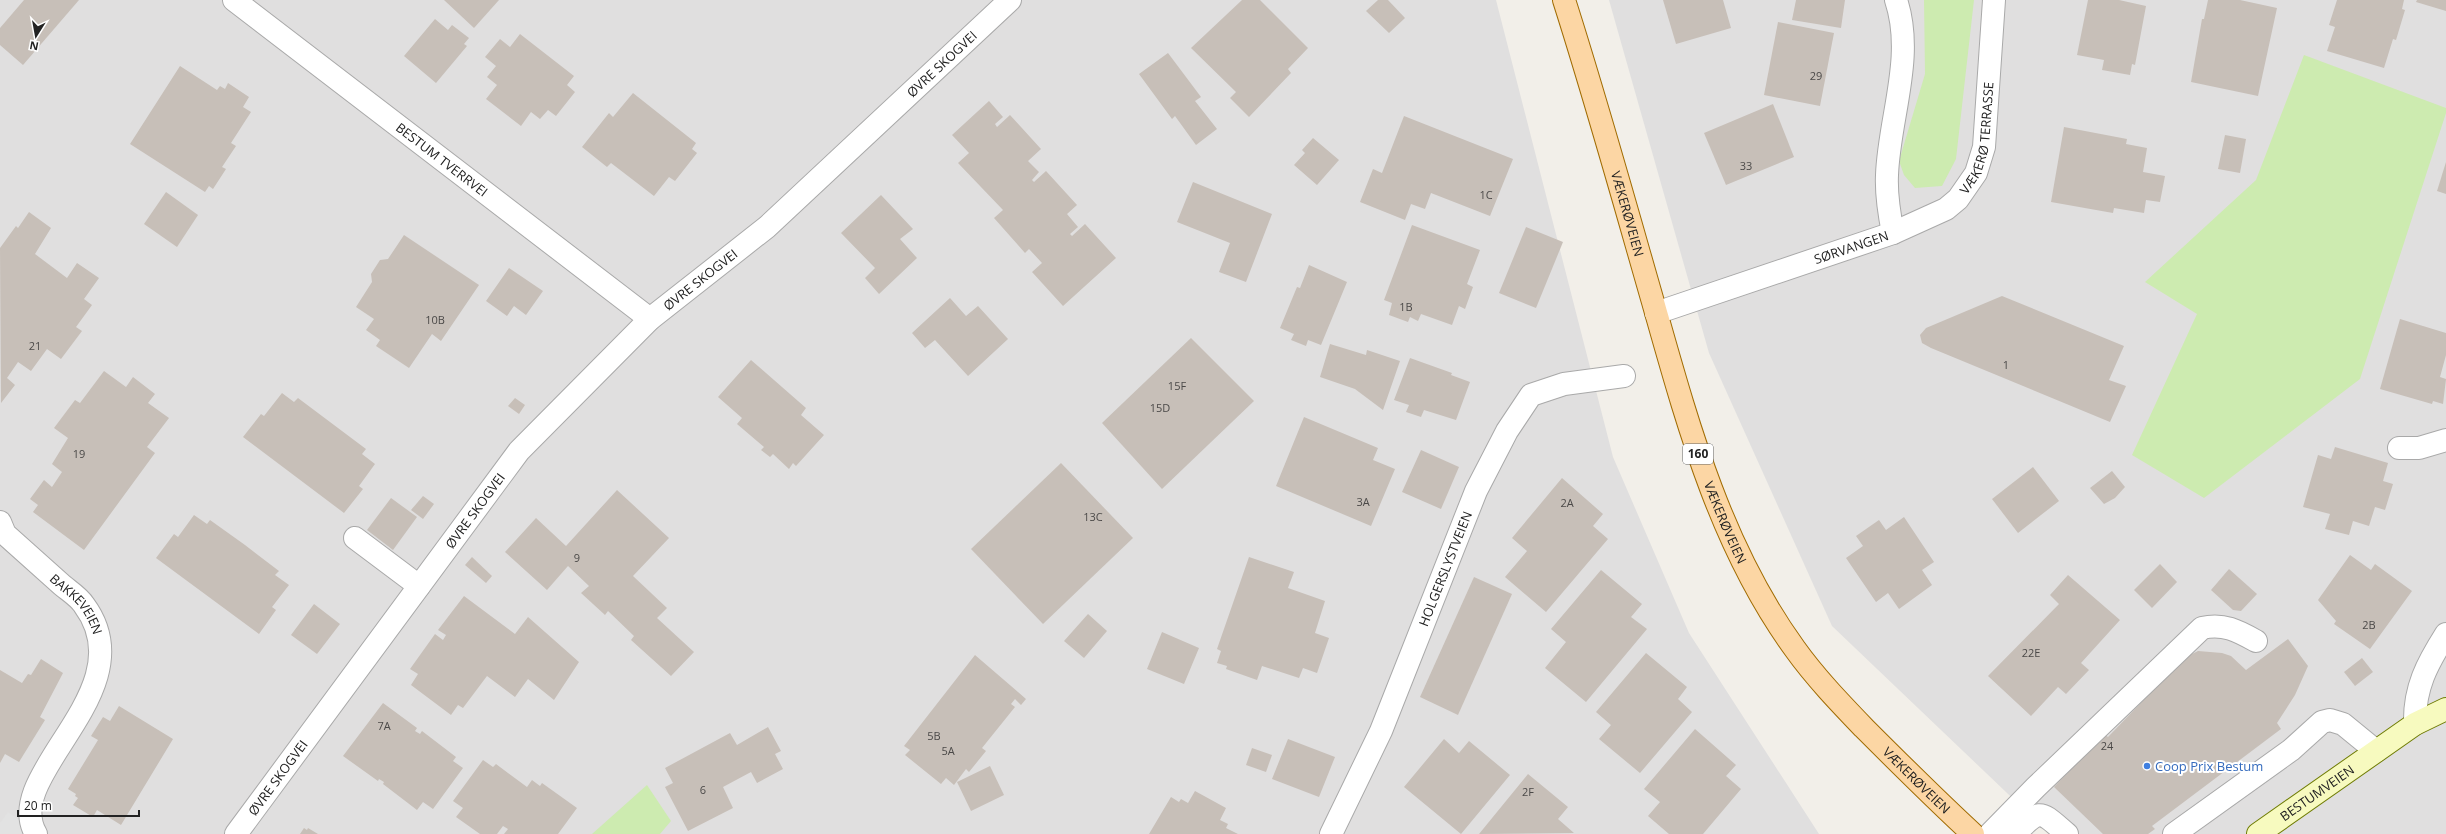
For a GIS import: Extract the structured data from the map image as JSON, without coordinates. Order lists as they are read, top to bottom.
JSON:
{
  "streets": {
    "main road": ["VÆKERØVEIEN", "160"],
    "street": [
      "ØVRE SKOGVEI",
      "VÆKERØ TERRASSE",
      "BESTUM TVERRVEI",
      "SØRVANGEN",
      "HOLGERSLYSTVEIEN",
      "BAKKEVEIEN",
      "BESTUMVEIEN"
    ]
  },
  "crossings": [
    ["ØVRE SKOGVEI", "BESTUM TVERRVEI"],
    ["VÆKERØ TERRASSE", "SØRVANGEN"],
    ["VÆKERØVEIEN", "SØRVANGEN"]
  ],
  "places": ["Coop Prix Bestum"],
  "house_numbers": [
    "29",
    "33",
    "1C",
    "1B",
    "10B",
    "21",
    "1",
    "15F",
    "15D",
    "19",
    "3A",
    "2A",
    "13C",
    "9",
    "2B",
    "22E",
    "7A",
    "5B",
    "24",
    "5A",
    "6",
    "2F"
  ],
  "scale_bar": "20 m",
  "north": "bottom"
}
